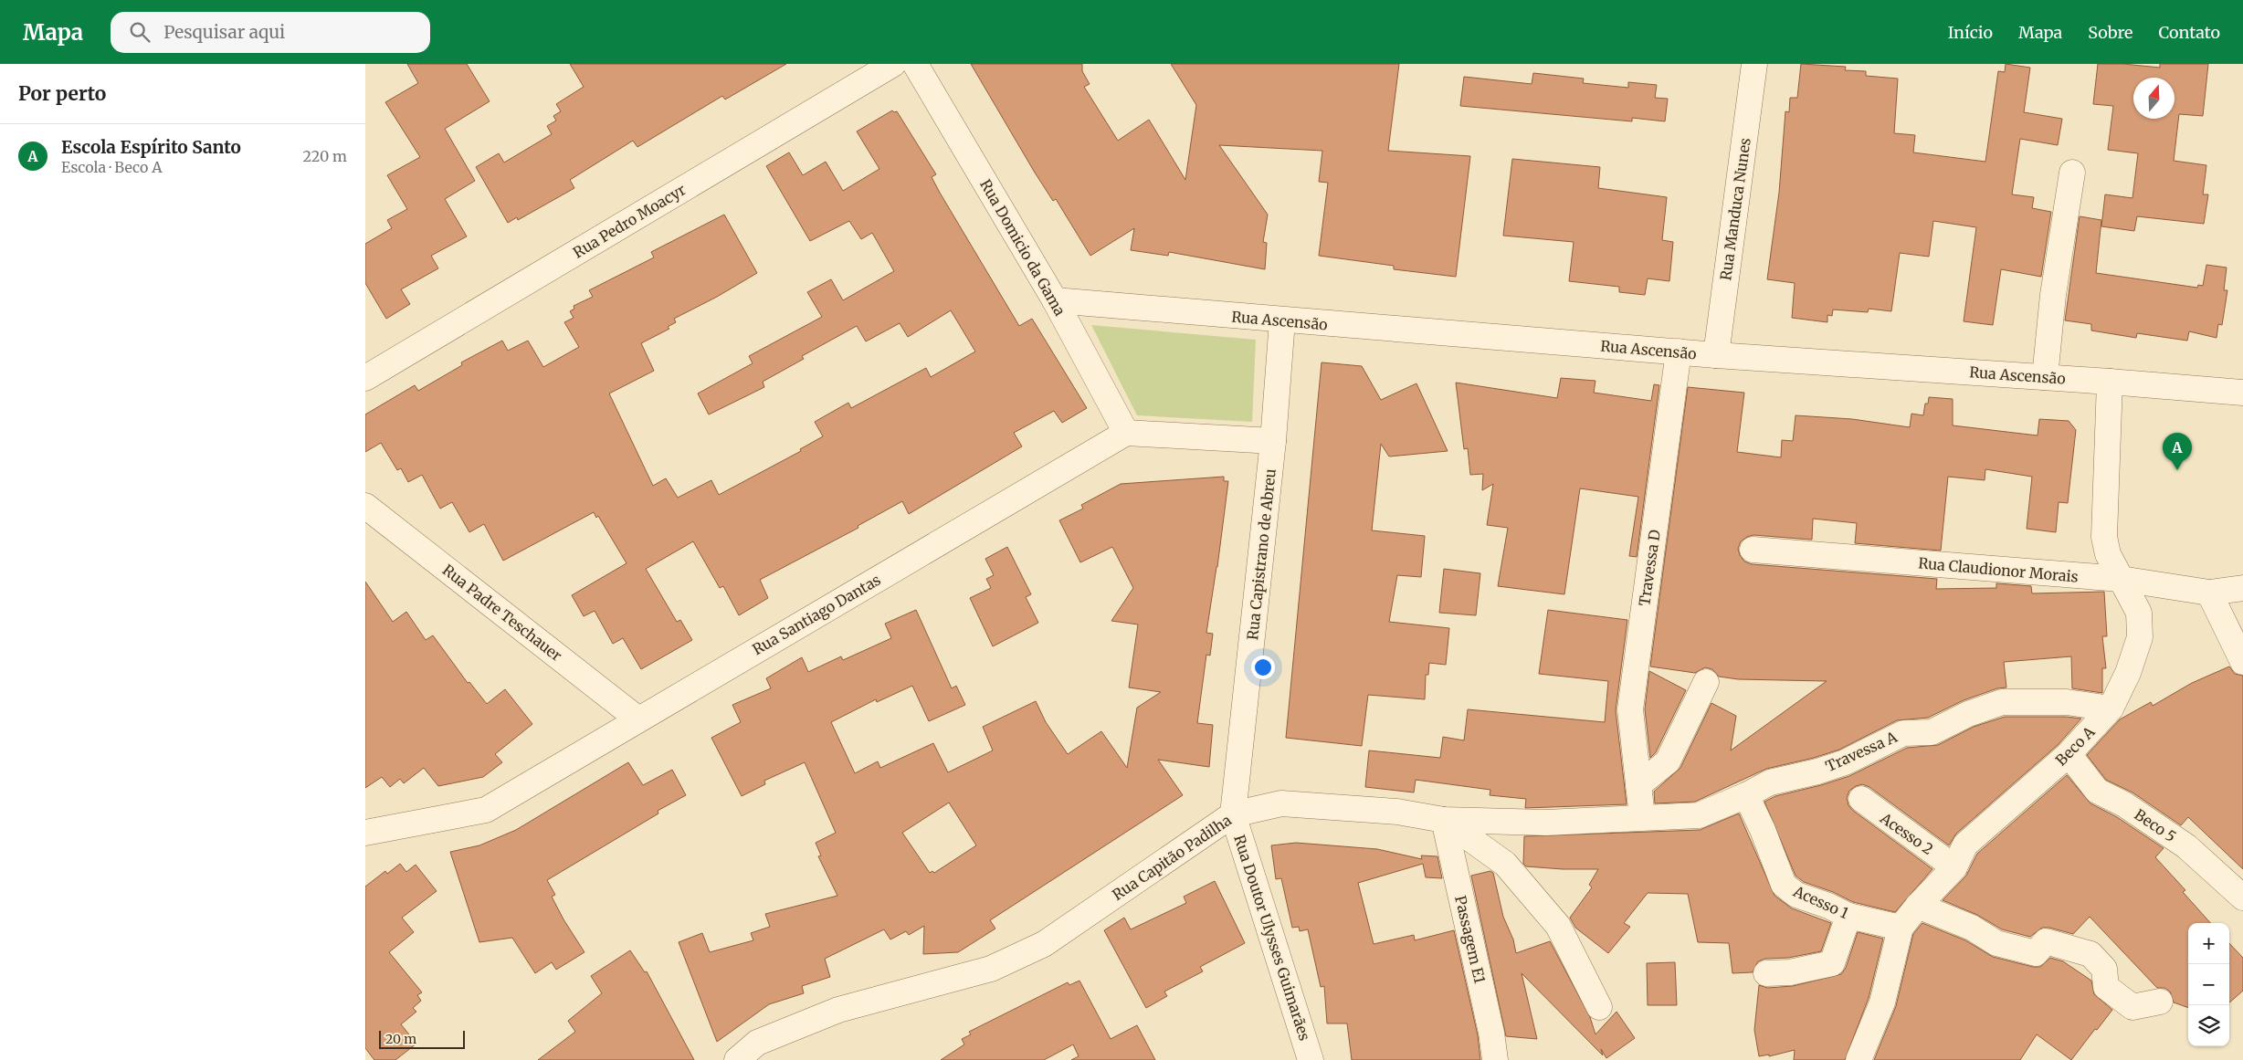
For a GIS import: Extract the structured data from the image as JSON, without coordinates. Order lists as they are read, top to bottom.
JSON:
{
  "streets": {
    "street": [
      "Rua Manduca Nunes",
      "Rua Pedro Moacyr",
      "Rua Domicio da Gama",
      "Rua Ascensão",
      "Rua Capistrano de Abreu",
      "Travessa D",
      "Rua Claudionor Morais",
      "Rua Padre Teschauer",
      "Rua Santiago Dantas",
      "Beco A",
      "Travessa A",
      "Beco 5",
      "Acesso 2",
      "Rua Capitão Padilha",
      "Acesso 1",
      "Rua Doutor Ulysses Guimarães",
      "Passagem E1"
    ]
  },
  "crossings": [
    ["Rua Manduca Nunes", "Rua Ascensão"],
    ["Rua Domicio da Gama", "Rua Ascensão"],
    ["Rua Domicio da Gama", "Rua Santiago Dantas"],
    ["Rua Ascensão", "Rua Capistrano de Abreu"],
    ["Rua Ascensão", "Travessa D"],
    ["Rua Ascensão", "Beco A"],
    ["Rua Capistrano de Abreu", "Rua Capitão Padilha"],
    ["Rua Capistrano de Abreu", "Rua Doutor Ulysses Guimarães"],
    ["Travessa D", "Travessa A"],
    ["Travessa D", "Rua Capitão Padilha"],
    ["Rua Claudionor Morais", "Beco A"],
    ["Rua Padre Teschauer", "Rua Santiago Dantas"],
    ["Beco A", "Travessa A"],
    ["Beco A", "Beco 5"],
    ["Beco A", "Acesso 2"],
    ["Beco A", "Acesso 1"],
    ["Travessa A", "Rua Capitão Padilha"],
    ["Travessa A", "Acesso 1"],
    ["Rua Capitão Padilha", "Rua Doutor Ulysses Guimarães"],
    ["Rua Capitão Padilha", "Passagem E1"]
  ],
  "scale_bar": "20 m",
  "north": "top",
  "page": {
    "header": "Mapa",
    "search": "Pesquisar aqui",
    "nav": [
      "Início",
      "Mapa",
      "Sobre",
      "Contato"
    ],
    "heading": "Por perto",
    "list": [
      {
        "mark": "A",
        "name": "Escola Espírito Santo",
        "note": "Escola · Beco A",
        "value": "220 m"
      }
    ],
    "pins": "A",
    "map_buttons": ["+", "−"],
    "scale": "20 m"
  }
}
